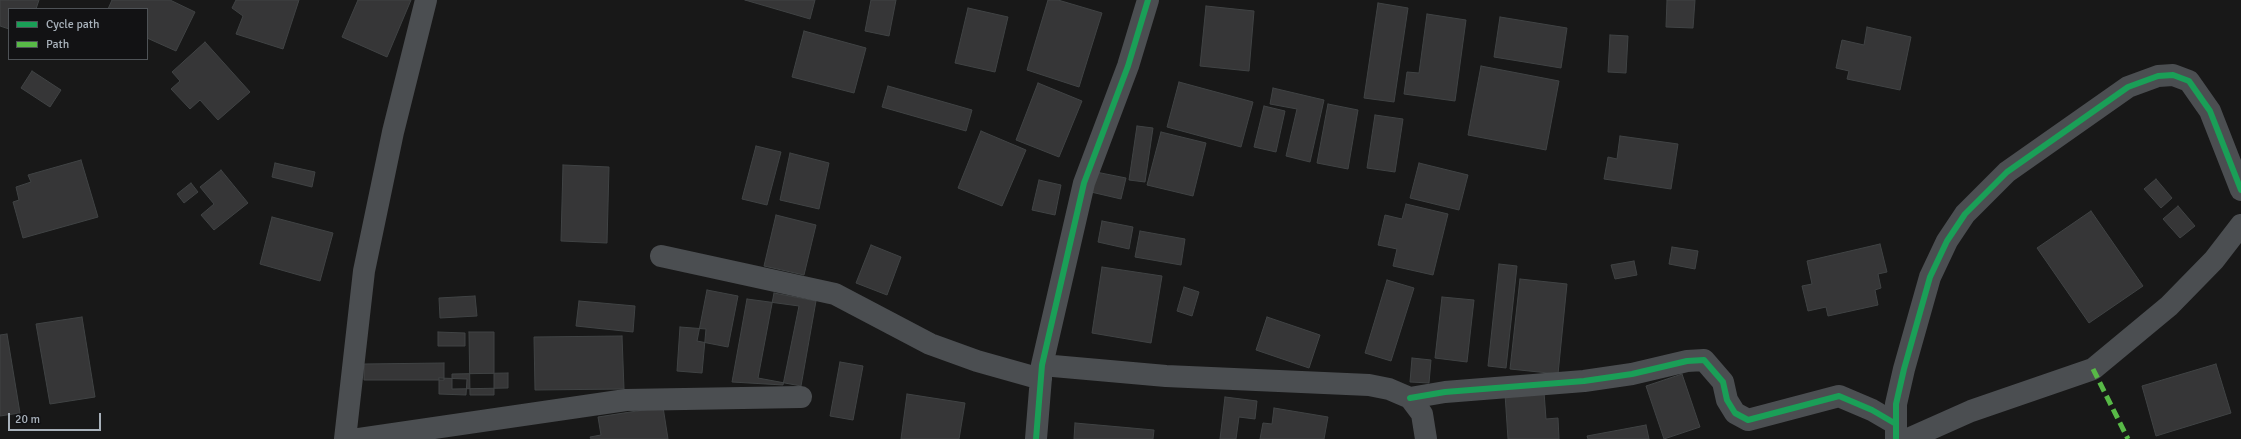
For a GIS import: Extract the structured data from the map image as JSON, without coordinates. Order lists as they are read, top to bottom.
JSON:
{
  "legend": ["Cycle path", "Path"],
  "scale_bar": "20 m"
}
